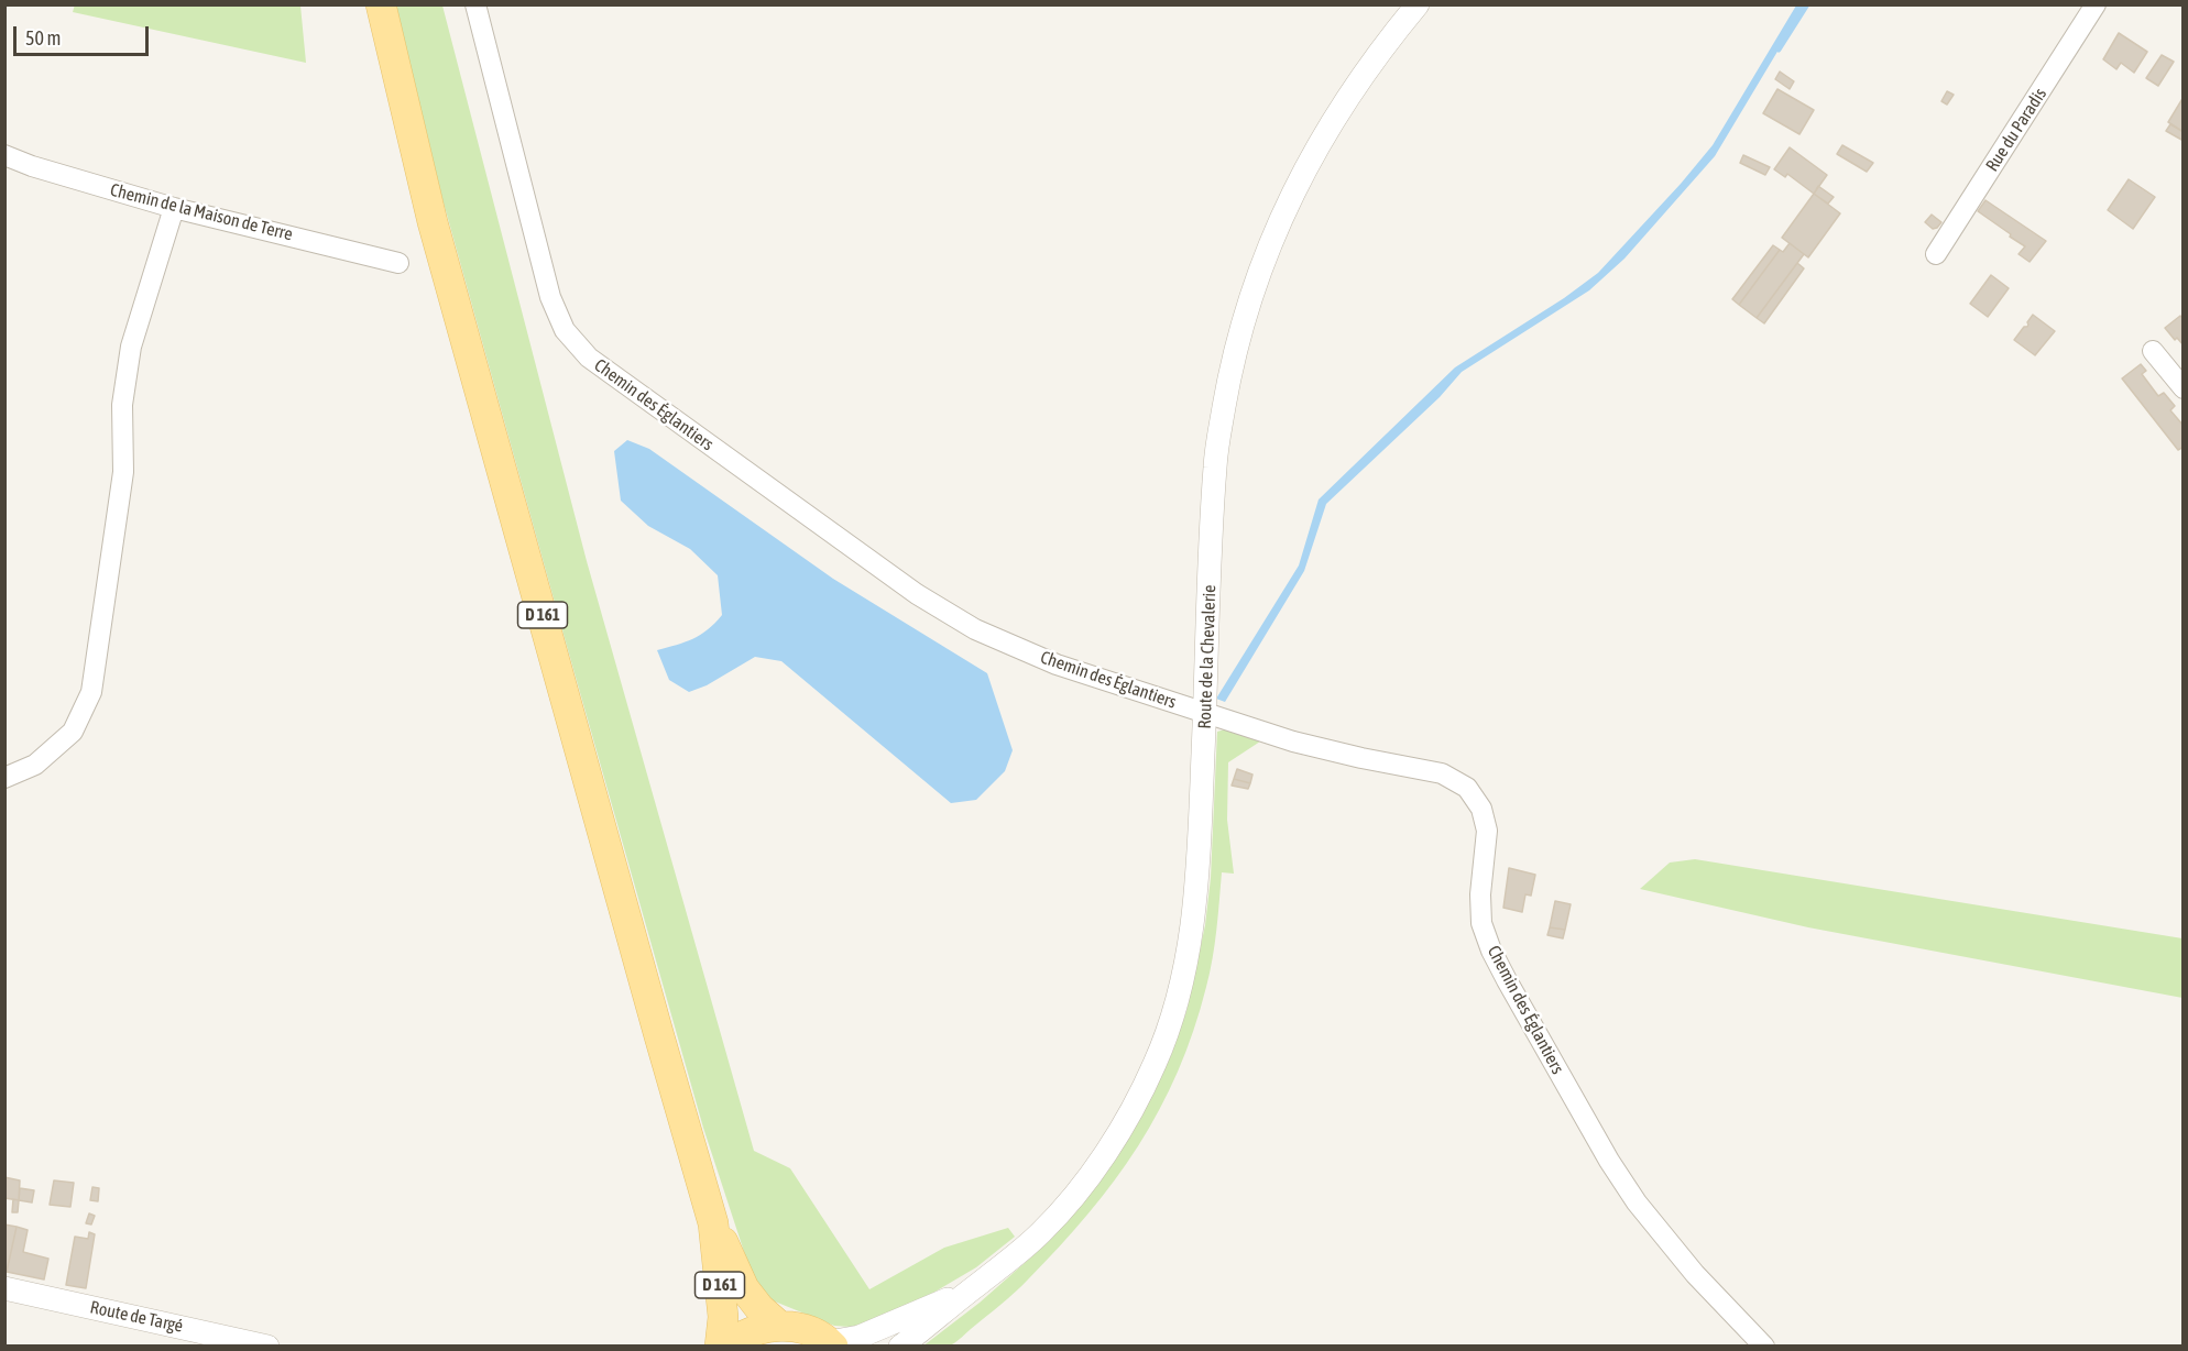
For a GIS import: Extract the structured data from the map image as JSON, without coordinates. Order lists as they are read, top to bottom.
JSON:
{
  "streets": {
    "main road": ["D 161"],
    "street": [
      "Rue du Paradis",
      "Chemin de la Maison de Terre",
      "Chemin des Églantiers",
      "Route de la Chevalerie",
      "Route de Targé"
    ]
  },
  "crossings": [
    ["Chemin des Églantiers", "Route de la Chevalerie"]
  ],
  "scale_bar": "50 m"
}
